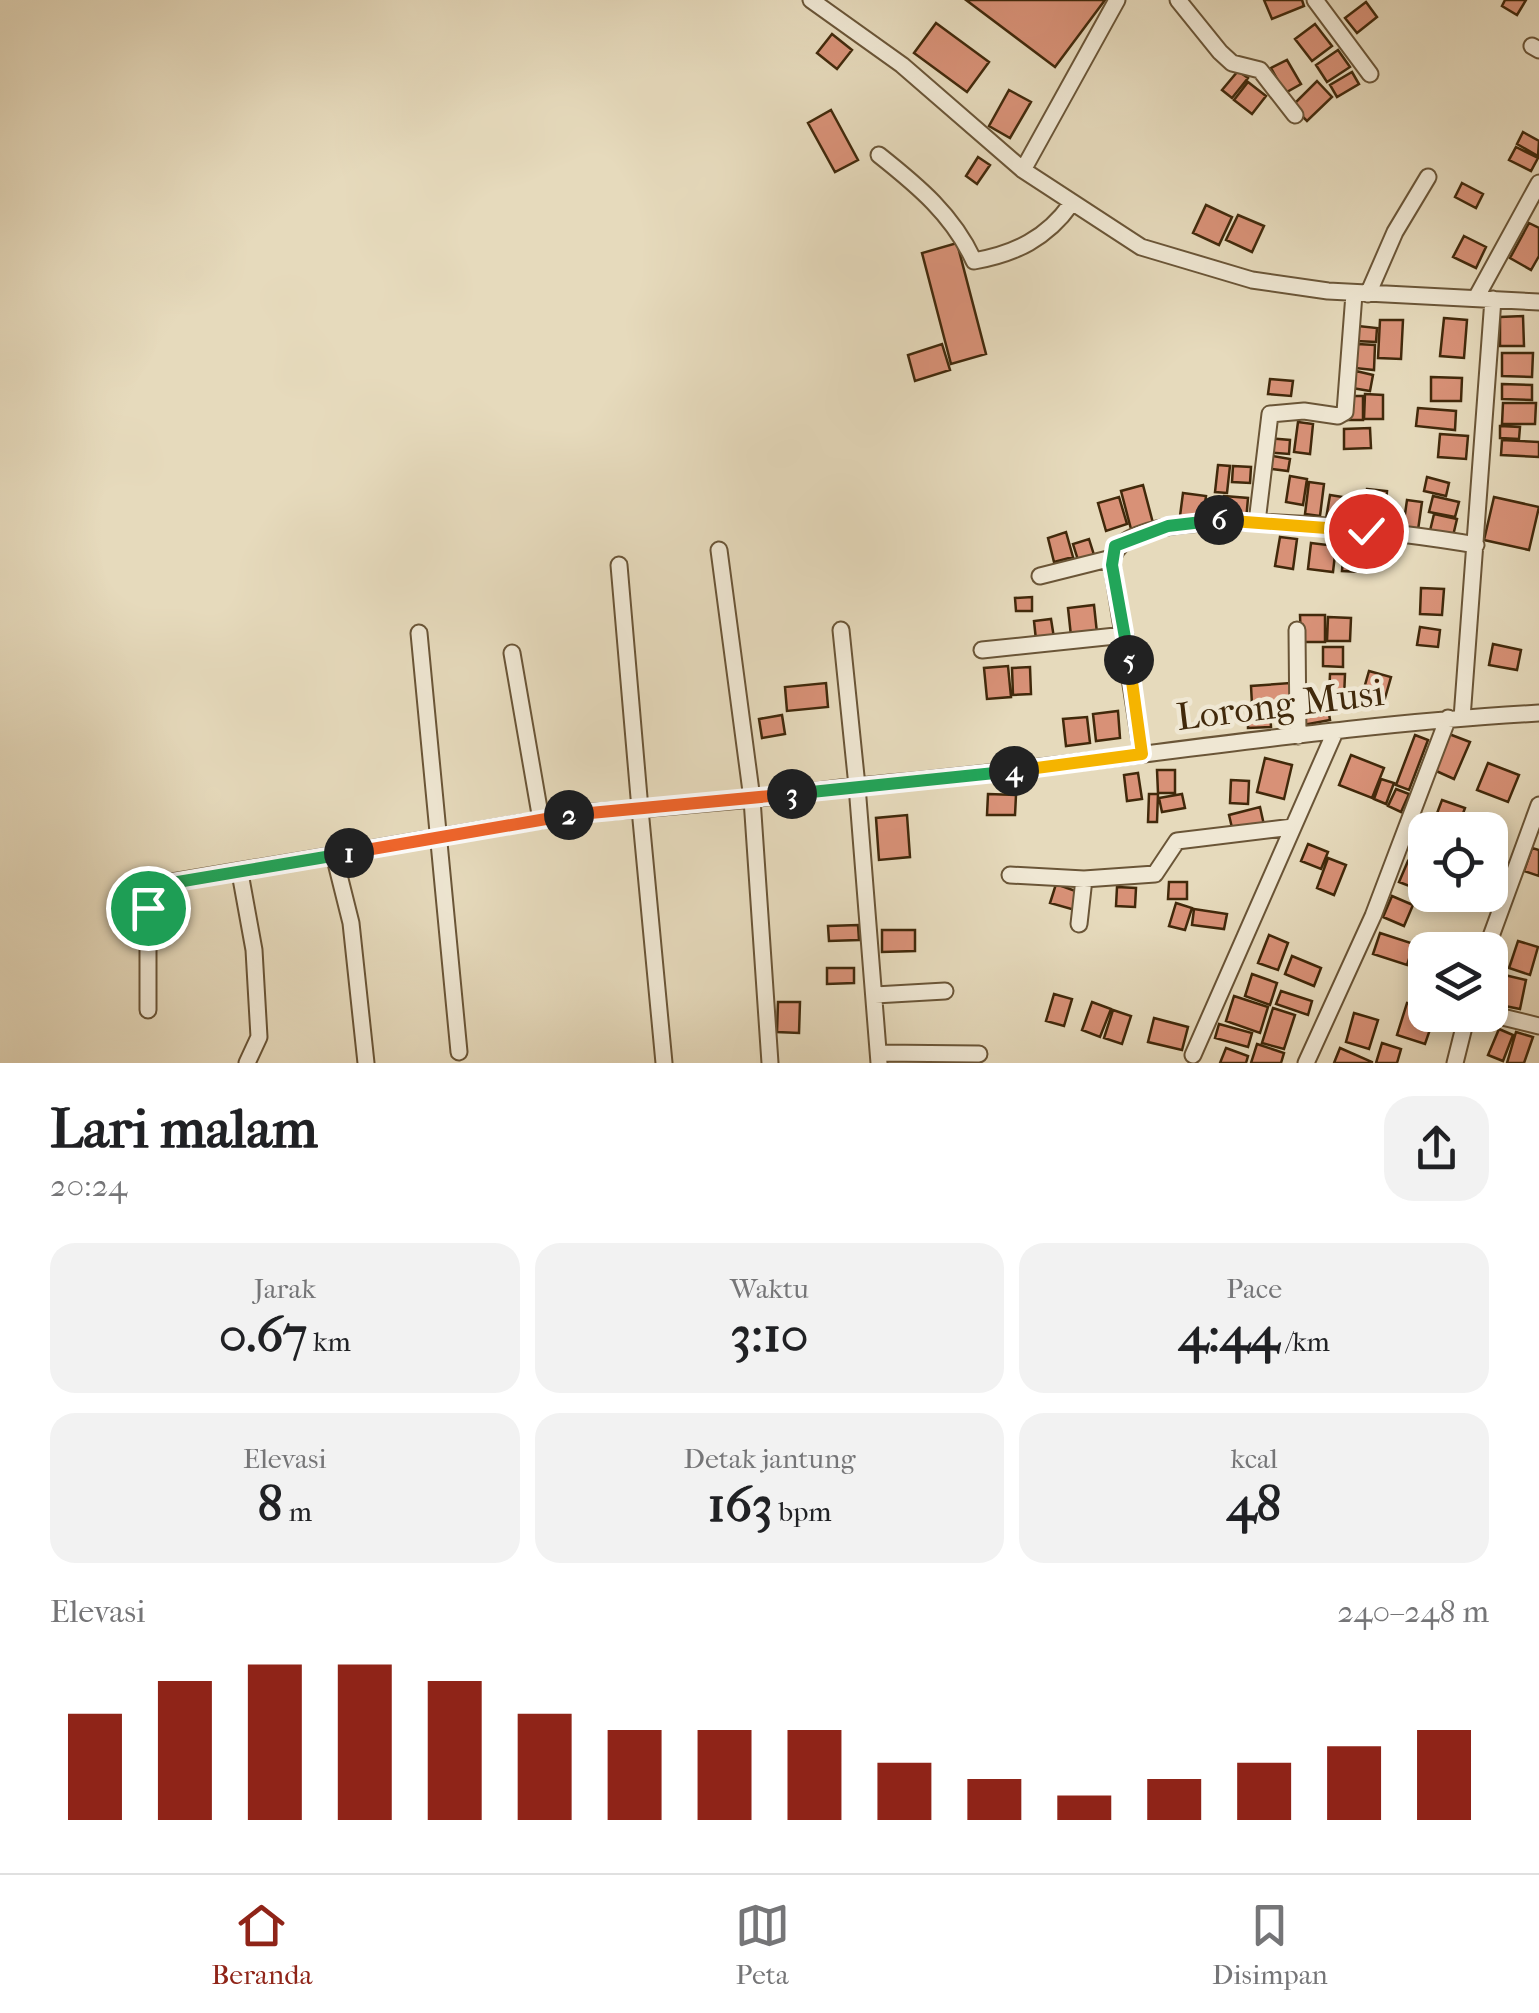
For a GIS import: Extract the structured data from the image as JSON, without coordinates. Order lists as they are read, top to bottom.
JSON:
{
  "streets": {
    "street": ["Lorong Musi"]
  },
  "page": {
    "pins": [
      "6",
      "5",
      "4",
      "3",
      "2",
      "1"
    ],
    "heading": ["Lari malam", "20:24"],
    "stats": [
      ["Jarak", "0.67 km"],
      ["Waktu", "3:10"],
      ["Pace", "4:44 /km"],
      ["Elevasi", "8 m"],
      ["Detak jantung", "163 bpm"],
      ["kcal", "48"]
    ],
    "chart": ["Elevasi", "240–248 m"],
    "tabs": ["Beranda", "Peta", "Disimpan"]
  }
}
